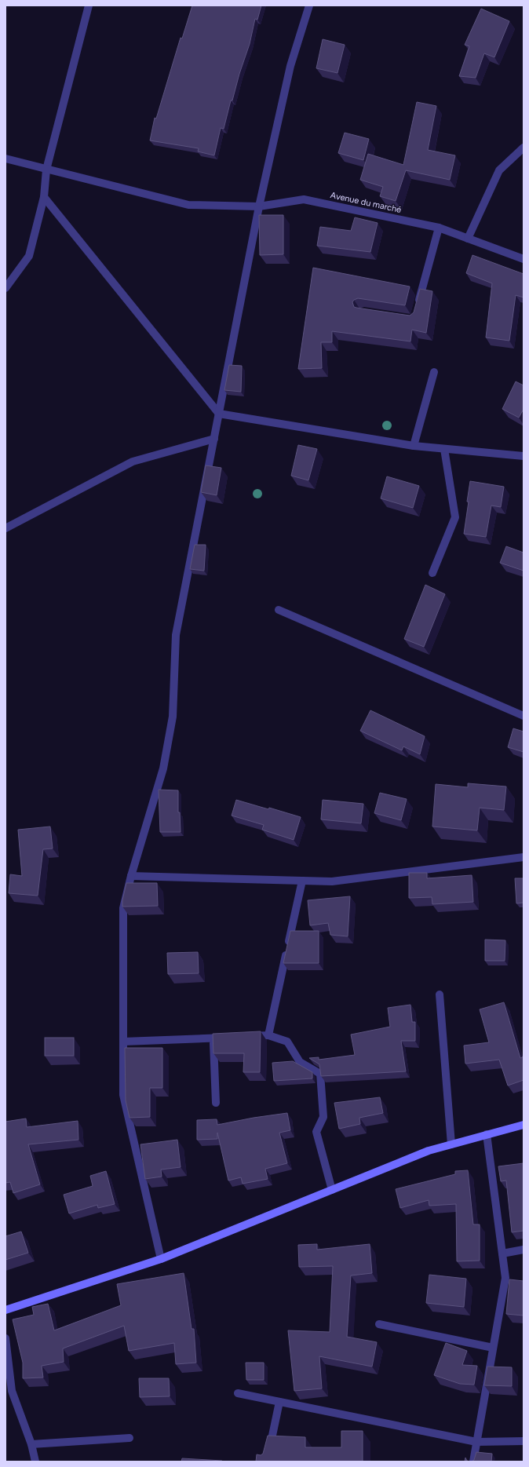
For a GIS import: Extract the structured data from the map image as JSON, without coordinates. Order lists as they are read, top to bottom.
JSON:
{
  "streets": {
    "street": ["Avenue du marché"]
  }
}
